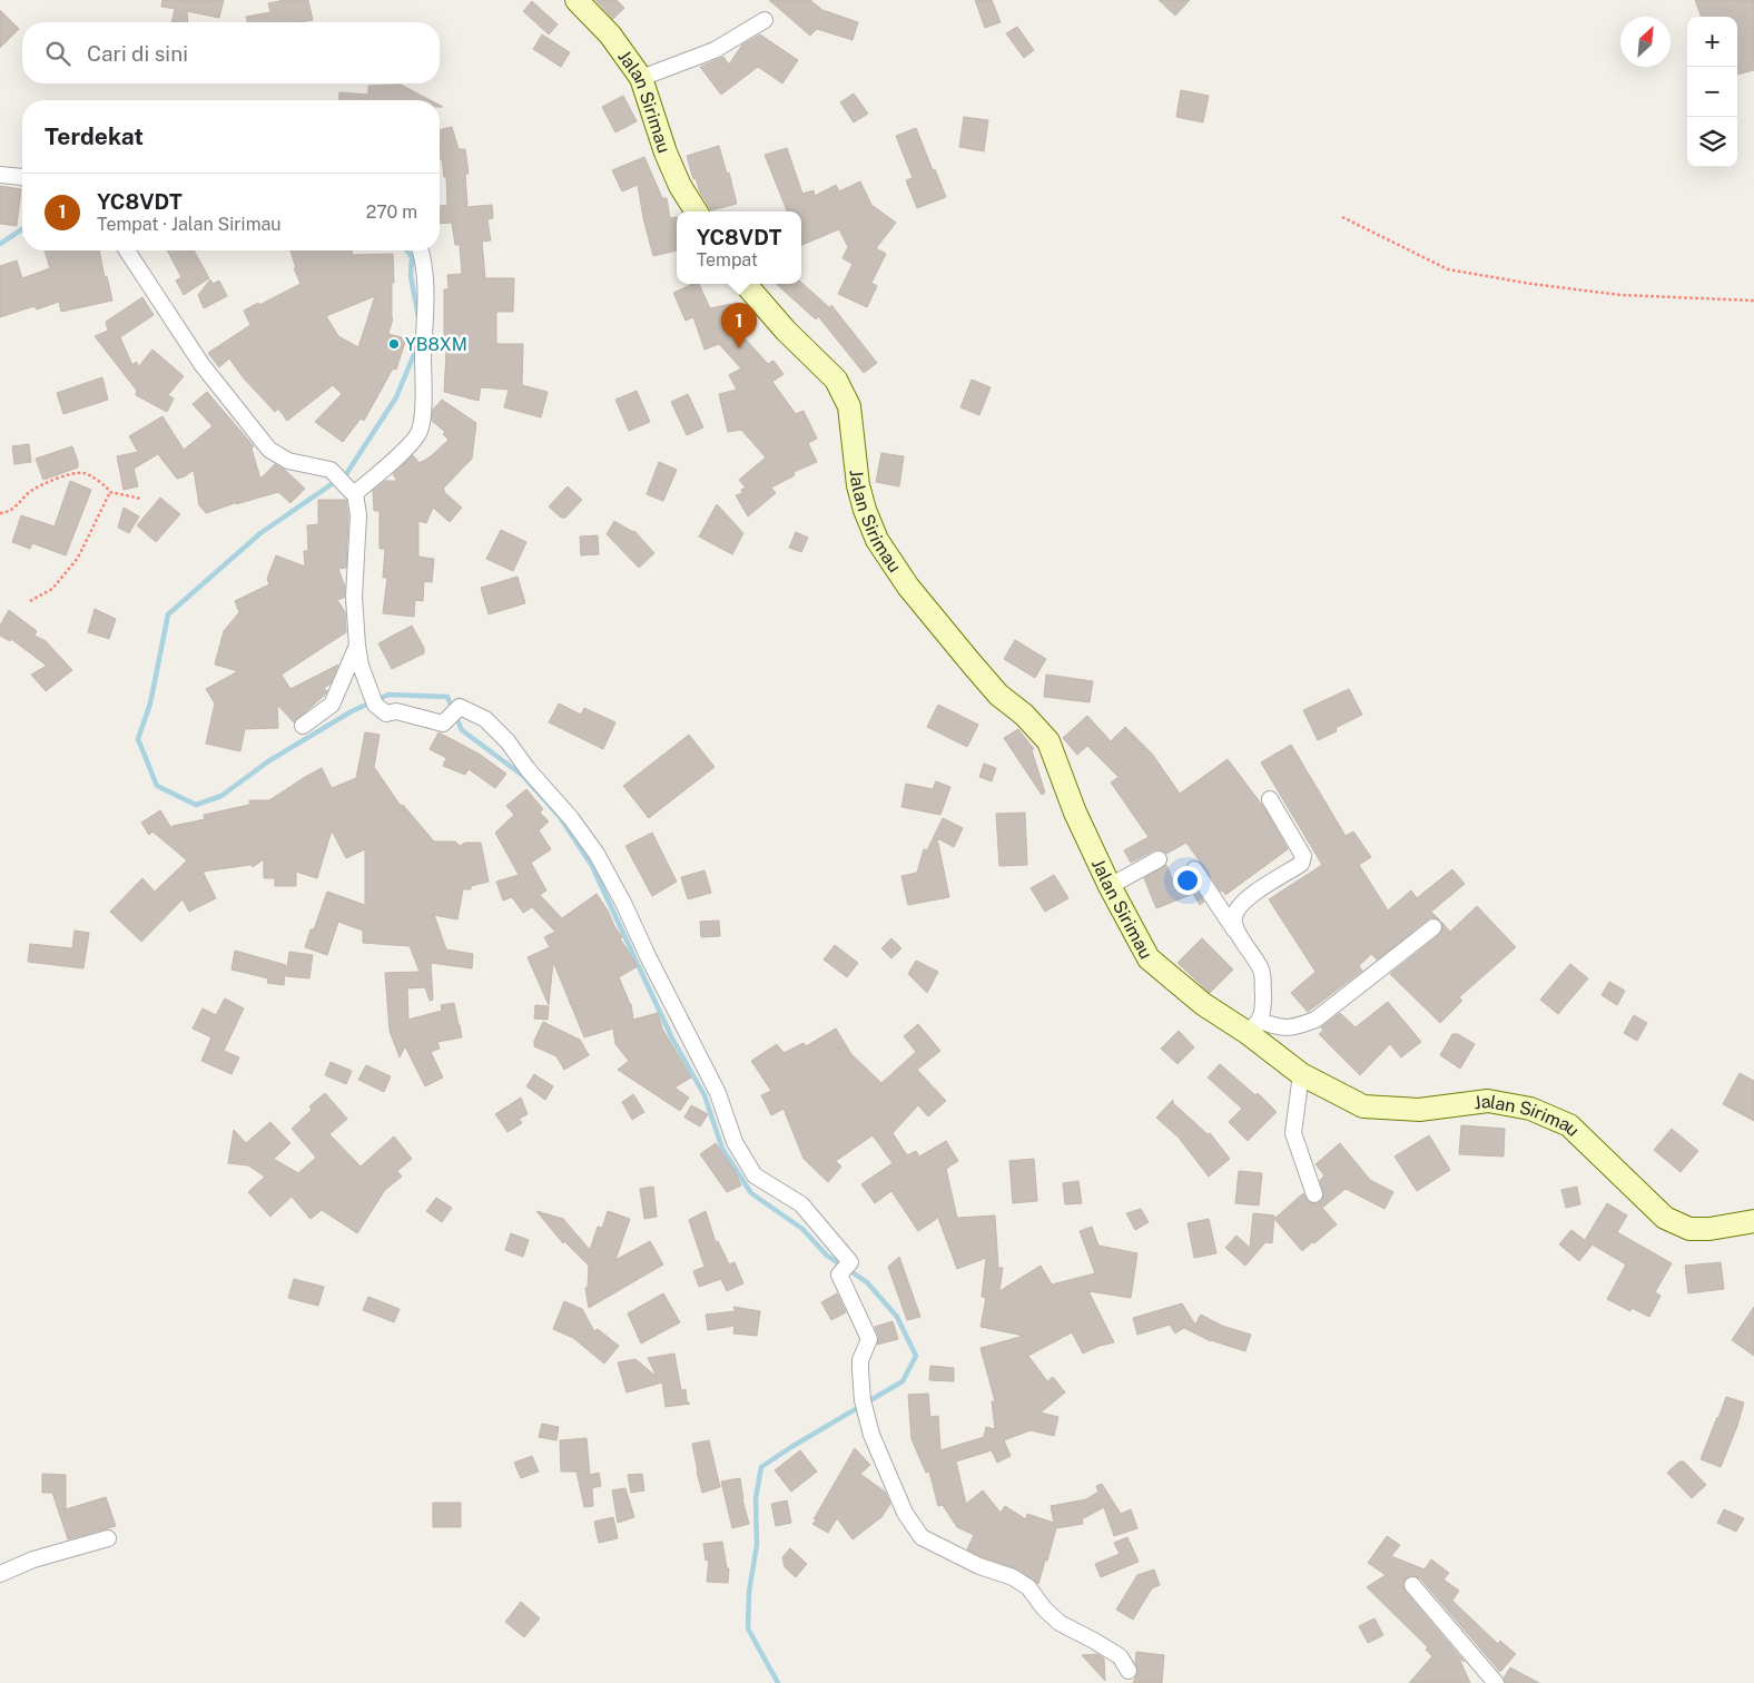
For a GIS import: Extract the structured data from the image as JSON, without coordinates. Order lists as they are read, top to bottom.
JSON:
{
  "streets": {
    "main road": ["Jalan Sirimau"]
  },
  "places": ["YB8XM"],
  "north": "top right",
  "page": {
    "map_buttons": ["+", "−"],
    "search": "Cari di sini",
    "heading": "Terdekat",
    "list": [
      {
        "mark": "1",
        "name": "YC8VDT",
        "note": "Tempat · Jalan Sirimau",
        "value": "270 m"
      }
    ],
    "popup": ["YC8VDT", "Tempat"],
    "pins": "1"
  }
}
